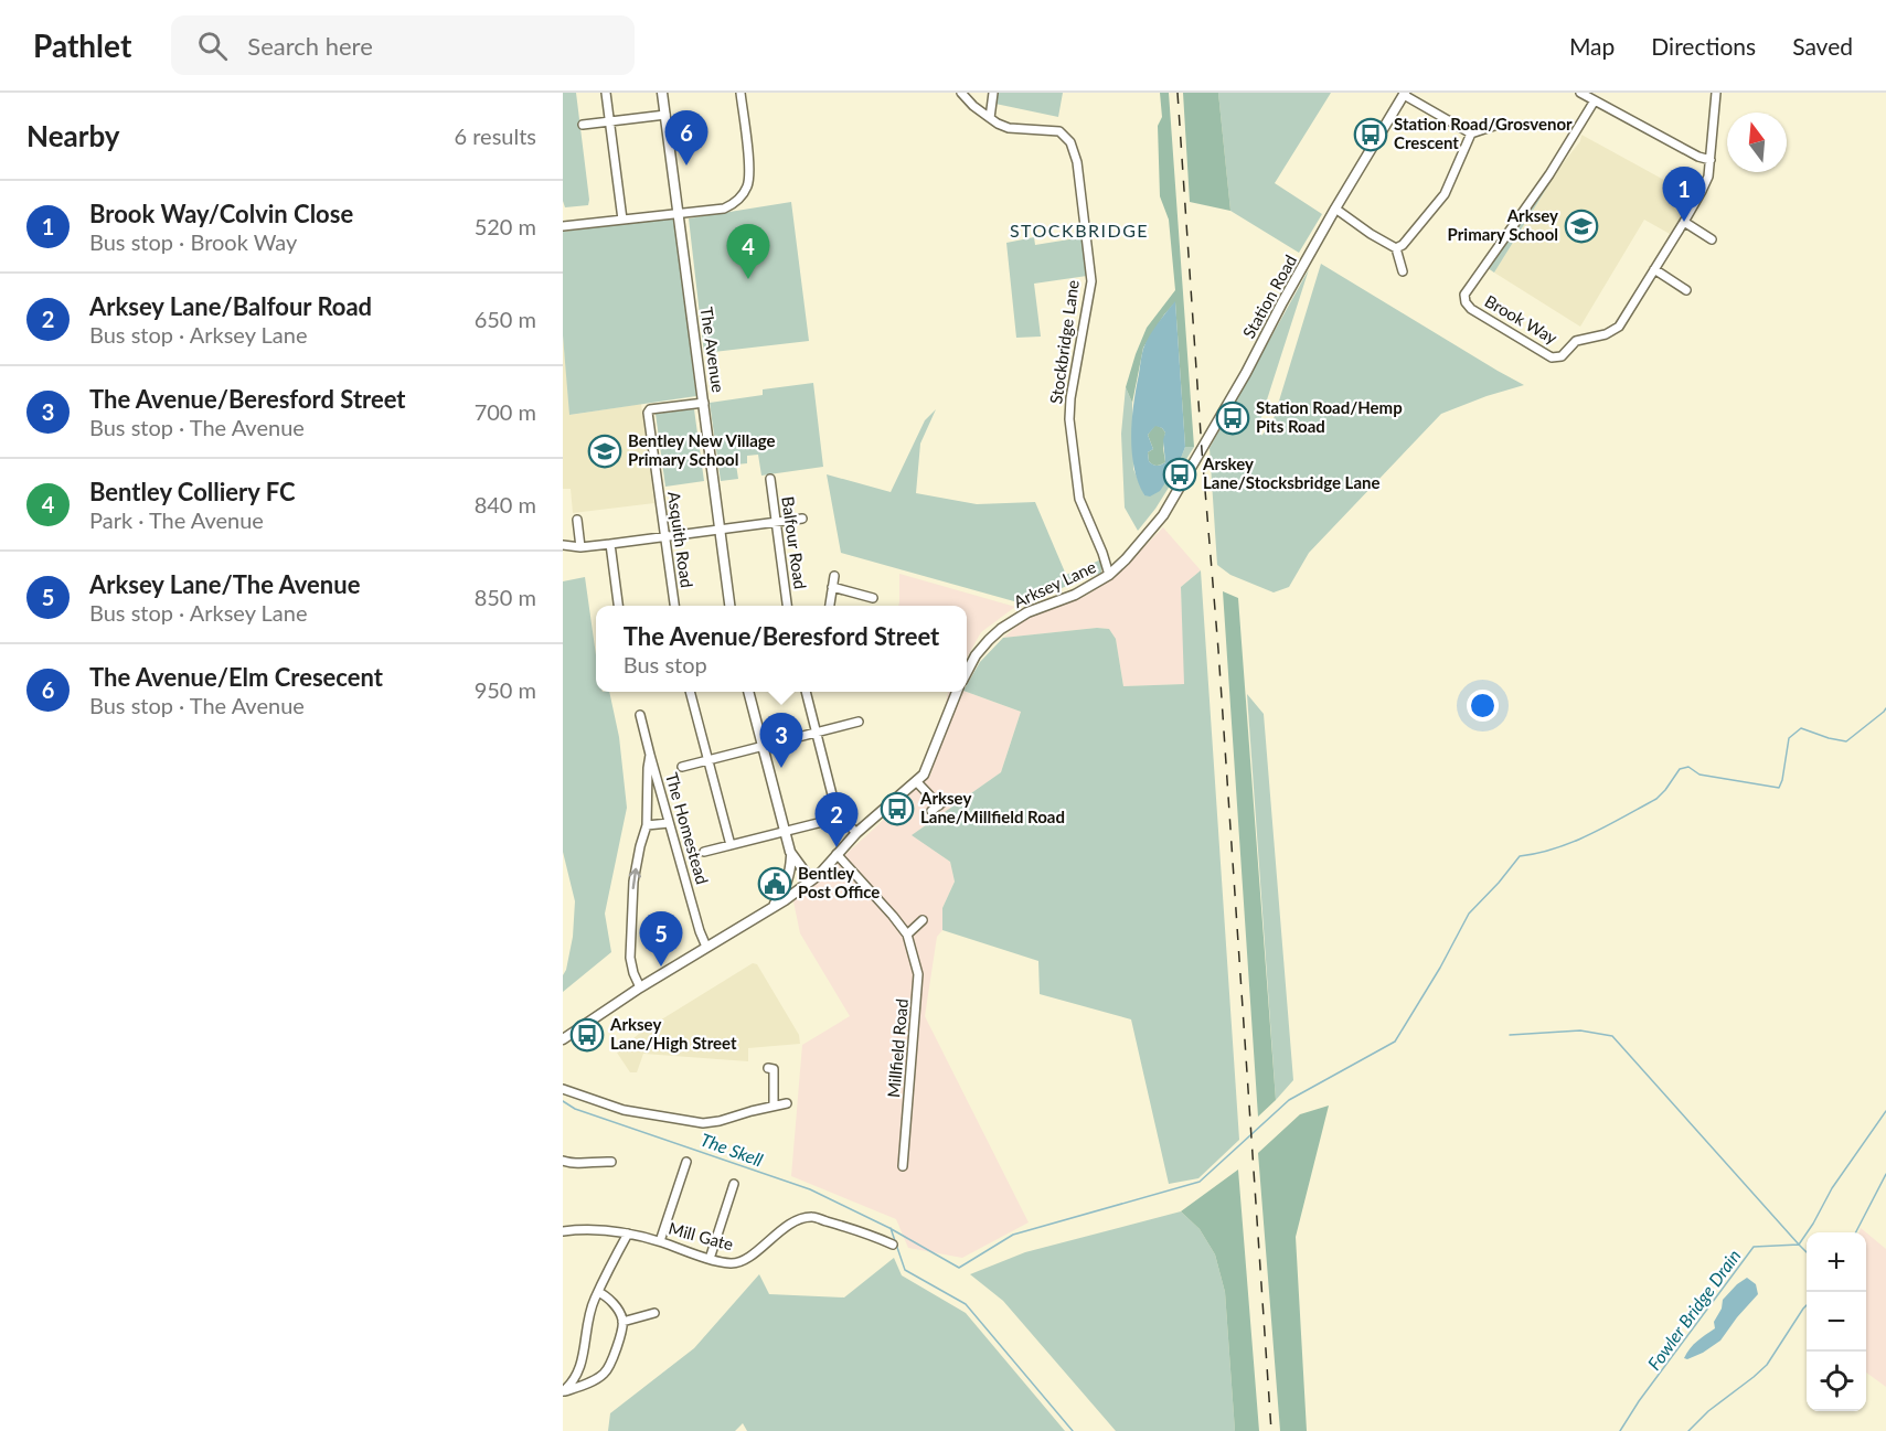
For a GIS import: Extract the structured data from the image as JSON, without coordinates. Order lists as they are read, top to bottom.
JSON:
{
  "streets": {
    "street": [
      "Station Road",
      "Brook Way",
      "Stockbridge Lane",
      "The Avenue",
      "Asquith Road",
      "Balfour Road",
      "Arksey Lane",
      "The Homestead",
      "Millfield Road",
      "Mill Gate"
    ]
  },
  "crossings": [
    ["Station Road", "Arksey Lane"],
    ["Stockbridge Lane", "Arksey Lane"],
    ["The Avenue", "Asquith Road"]
  ],
  "districts": ["STOCKBRIDGE"],
  "water": ["The Skell", "Fowler Bridge Drain"],
  "places": {
    "bus stop": [
      "Station Road/Grosvenor Crescent",
      "Station Road/Hemp Pits Road",
      "Arskey Lane/Stocksbridge Lane",
      "Arksey Lane/Millfield Road",
      "Arksey Lane/High Street"
    ],
    "school or university": ["Arksey Primary School", "Bentley New Village Primary School"],
    "public building": ["Bentley Post Office"]
  },
  "north": "top",
  "page": {
    "header": "Pathlet",
    "search": "Search here",
    "nav": ["Map", "Directions", "Saved"],
    "heading": ["Nearby", "6 results"],
    "pins": [
      "6",
      "1",
      "4",
      "3",
      "2",
      "5"
    ],
    "list": [
      {
        "mark": "1",
        "name": "Brook Way/Colvin Close",
        "note": "Bus stop · Brook Way",
        "value": "520 m"
      },
      {
        "mark": "2",
        "name": "Arksey Lane/Balfour Road",
        "note": "Bus stop · Arksey Lane",
        "value": "650 m"
      },
      {
        "mark": "3",
        "name": "The Avenue/Beresford Street",
        "note": "Bus stop · The Avenue",
        "value": "700 m"
      },
      {
        "mark": "4",
        "name": "Bentley Colliery FC",
        "note": "Park · The Avenue",
        "value": "840 m"
      },
      {
        "mark": "5",
        "name": "Arksey Lane/The Avenue",
        "note": "Bus stop · Arksey Lane",
        "value": "850 m"
      },
      {
        "mark": "6",
        "name": "The Avenue/Elm Cresecent",
        "note": "Bus stop · The Avenue",
        "value": "950 m"
      }
    ],
    "popup": ["The Avenue/Beresford Street", "Bus stop"],
    "map_buttons": ["+", "−"]
  }
}
